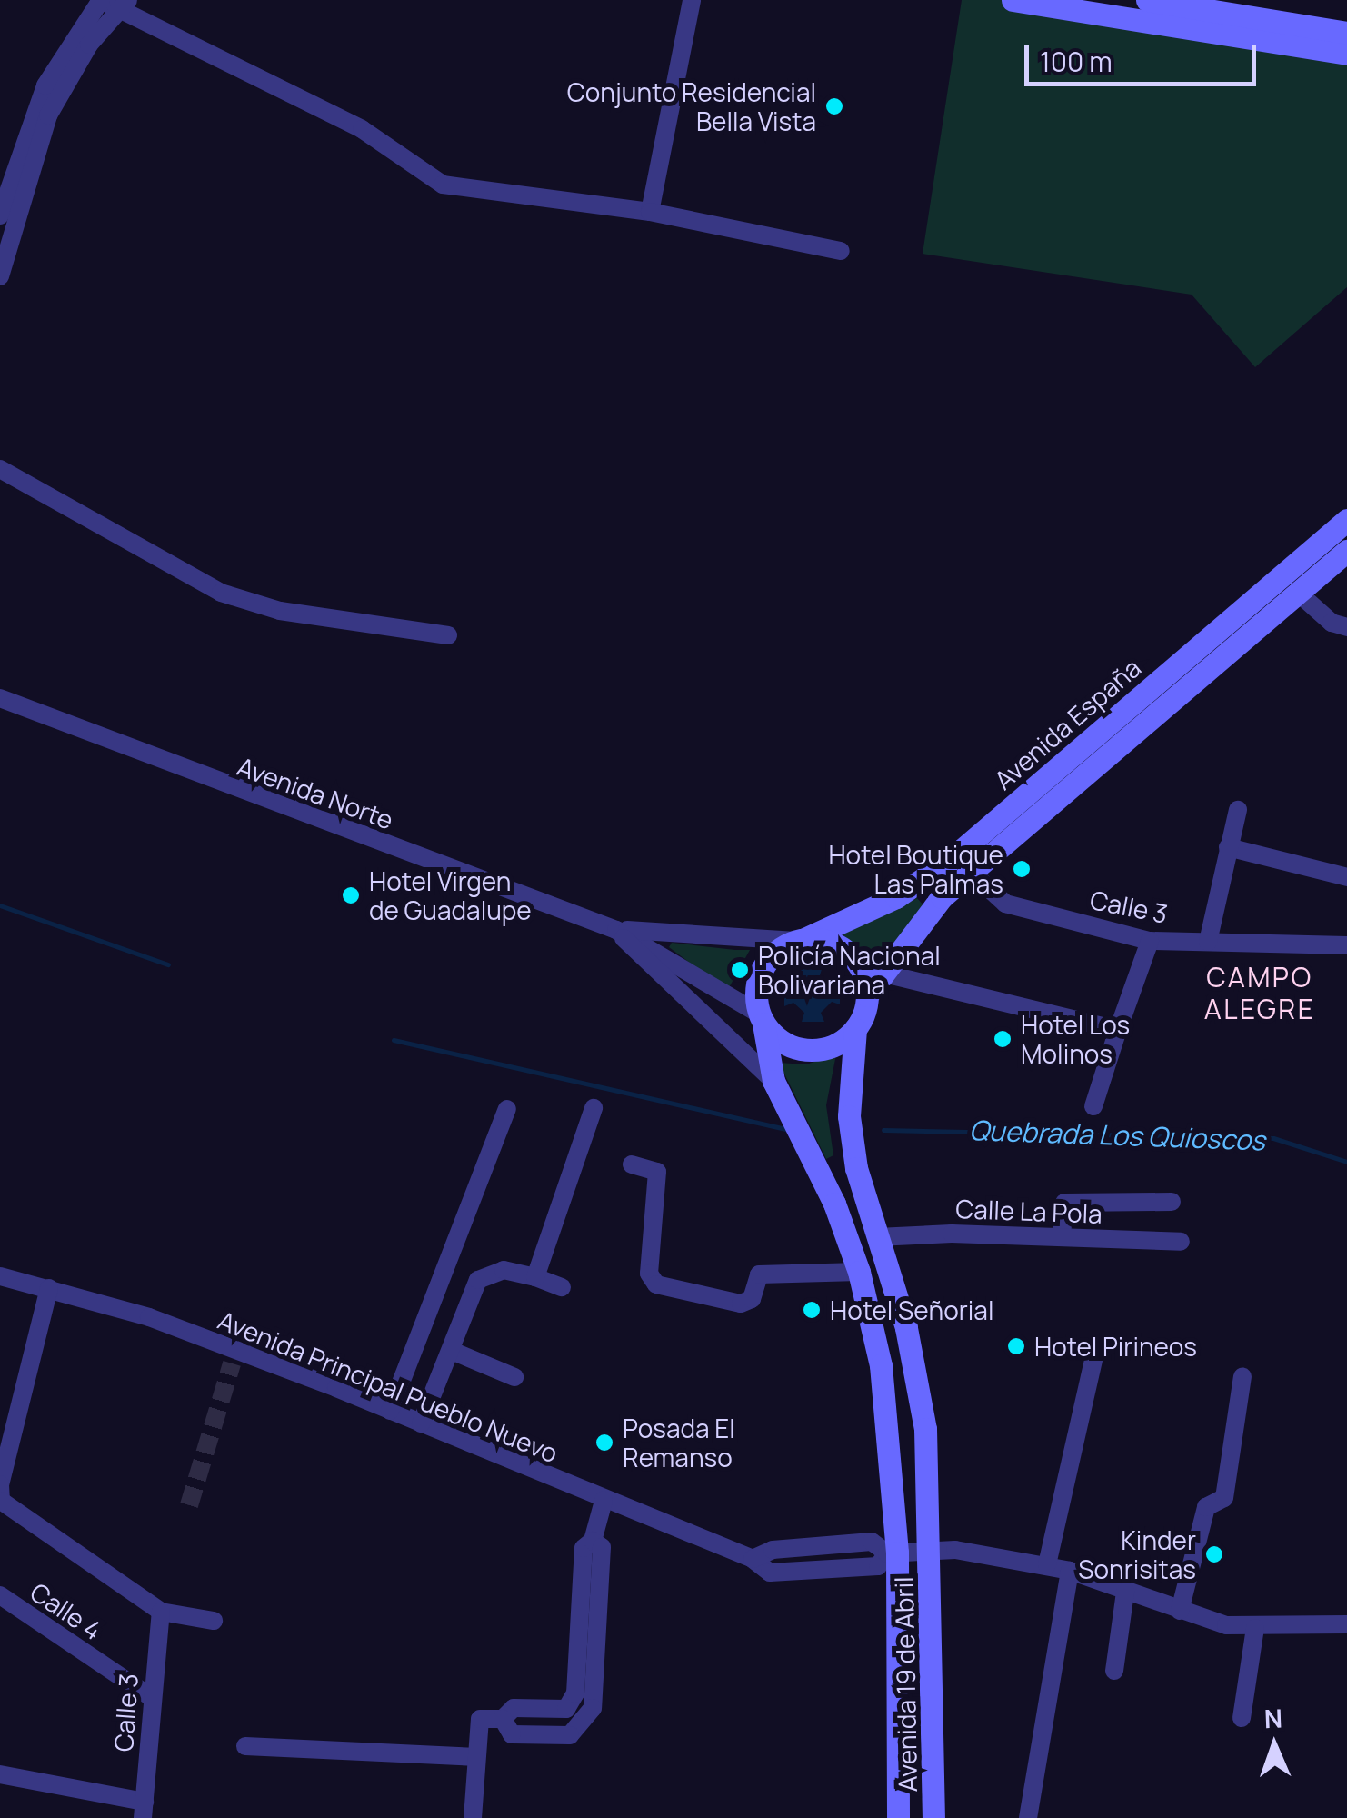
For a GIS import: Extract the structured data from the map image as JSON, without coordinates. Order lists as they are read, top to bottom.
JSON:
{
  "streets": {
    "main road": ["Avenida España", "Avenida 19 de Abril"],
    "street": [
      "Avenida Norte",
      "Calle 3",
      "Calle La Pola",
      "Avenida Principal Pueblo Nuevo",
      "Calle 4"
    ]
  },
  "crossings": [
    ["Avenida España", "Avenida Norte"],
    ["Avenida España", "Calle 3"],
    ["Calle 3", "Calle 4"],
    ["Avenida Principal Pueblo Nuevo", "Avenida 19 de Abril"]
  ],
  "districts": ["CAMPO ALEGRE"],
  "water": ["Quebrada Los Quioscos"],
  "places": [
    "Conjunto Residencial Bella Vista",
    "Hotel Boutique Las Palmas",
    "Hotel Virgen de Guadalupe",
    "Policía Nacional Bolivariana",
    "Hotel Los Molinos",
    "Hotel Señorial",
    "Hotel Pirineos",
    "Posada El Remanso",
    "Kinder Sonrisitas"
  ],
  "scale_bar": "100 m",
  "north": "top"
}
